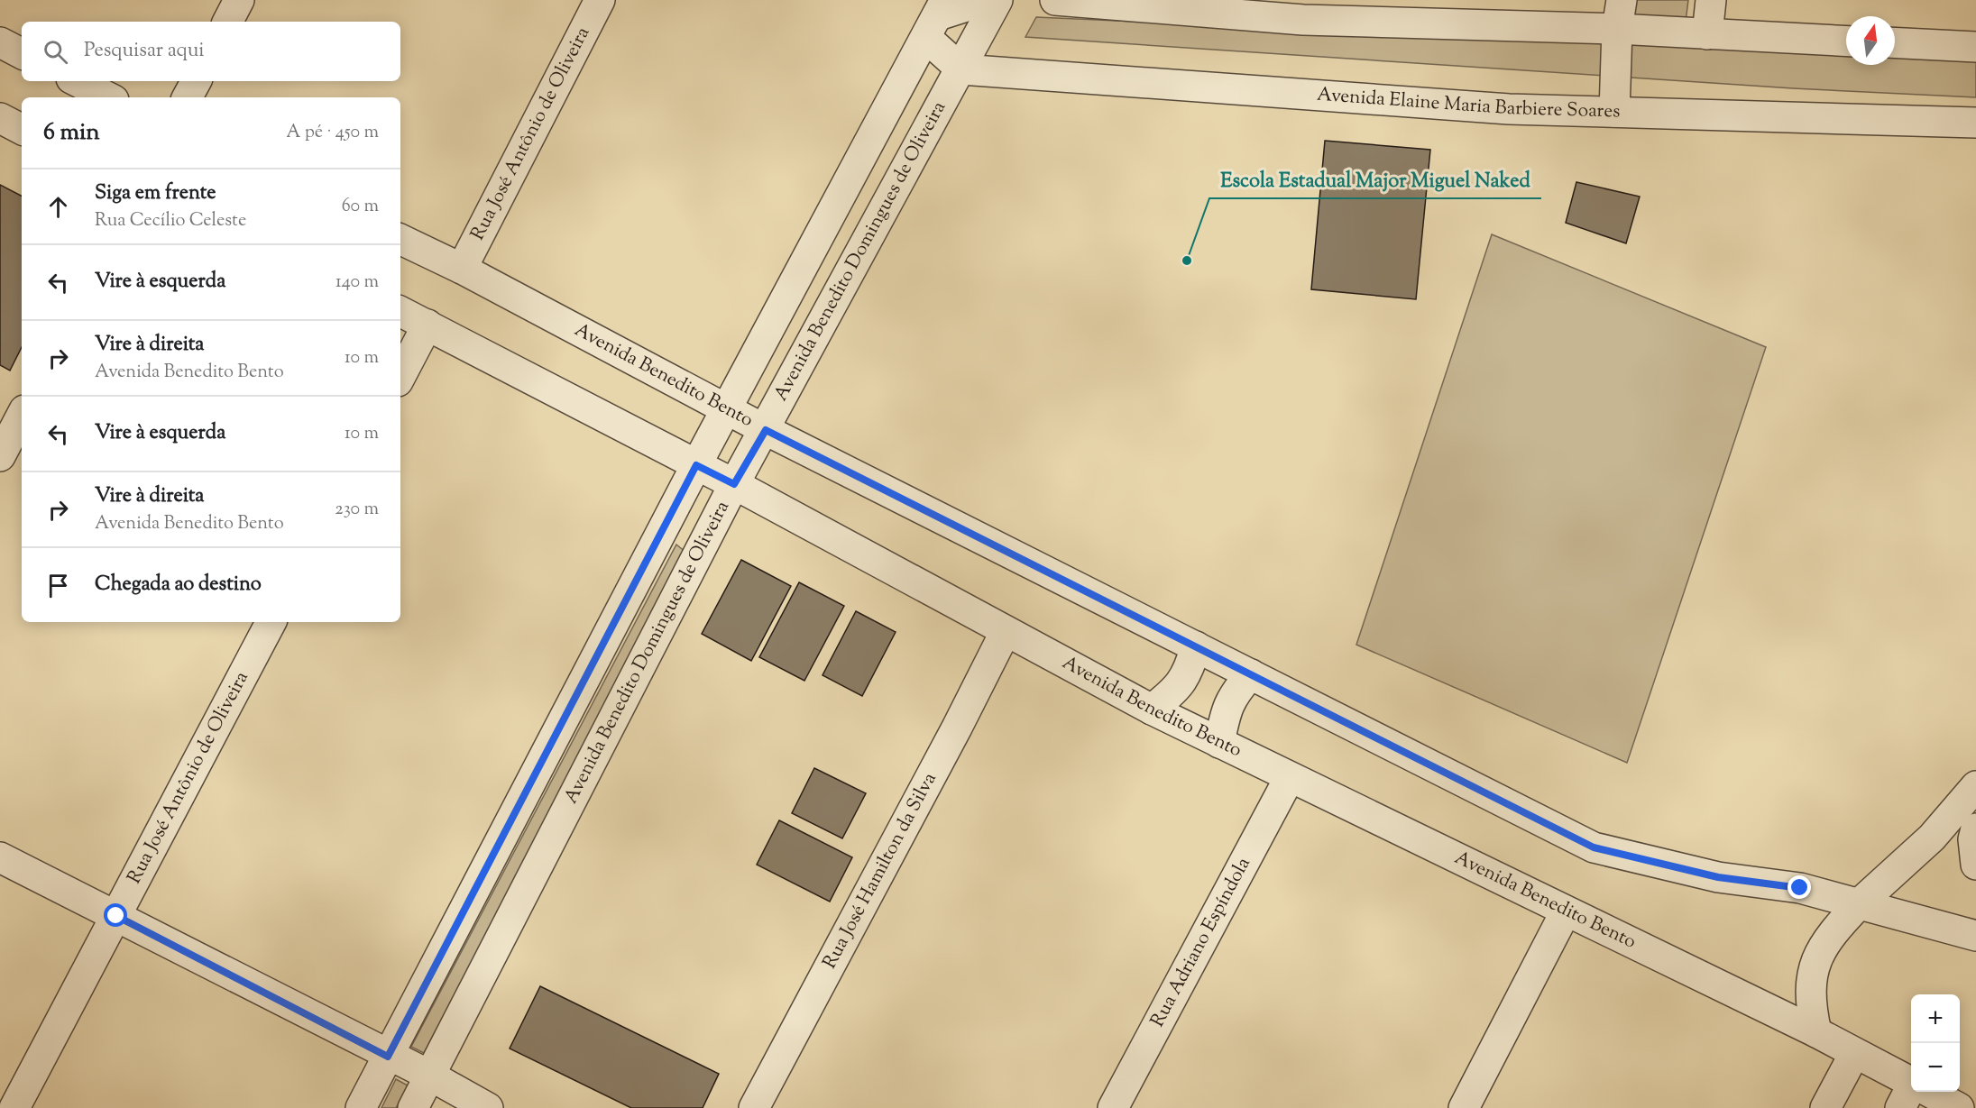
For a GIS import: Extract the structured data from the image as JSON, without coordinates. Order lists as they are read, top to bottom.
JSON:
{
  "streets": {
    "street": [
      "Avenida Elaine Maria Barbiere Soares",
      "Rua José Antônio de Oliveira",
      "Avenida Benedito Domingues de Oliveira",
      "Avenida Benedito Bento",
      "Rua José Hamilton da Silva",
      "Rua Adriano Espíndola"
    ]
  },
  "crossings": [
    ["Avenida Elaine Maria Barbiere Soares", "Avenida Benedito Domingues de Oliveira"],
    ["Rua José Antônio de Oliveira", "Avenida Benedito Bento"],
    ["Avenida Benedito Domingues de Oliveira", "Avenida Benedito Bento"],
    ["Avenida Benedito Bento", "Rua José Hamilton da Silva"],
    ["Avenida Benedito Bento", "Rua Adriano Espíndola"]
  ],
  "places": ["Escola Estadual Major Miguel Naked"],
  "north": "top",
  "page": {
    "search": "Pesquisar aqui",
    "heading": ["6 min", "A pé · 450 m"],
    "list": [
      ["Siga em frente", "Rua Cecílio Celeste", "60 m"],
      ["Vire à esquerda", "140 m"],
      ["Vire à direita", "Avenida Benedito Bento", "10 m"],
      ["Vire à esquerda", "10 m"],
      ["Vire à direita", "Avenida Benedito Bento", "230 m"],
      "Chegada ao destino"
    ],
    "map_buttons": ["+", "−"]
  }
}
